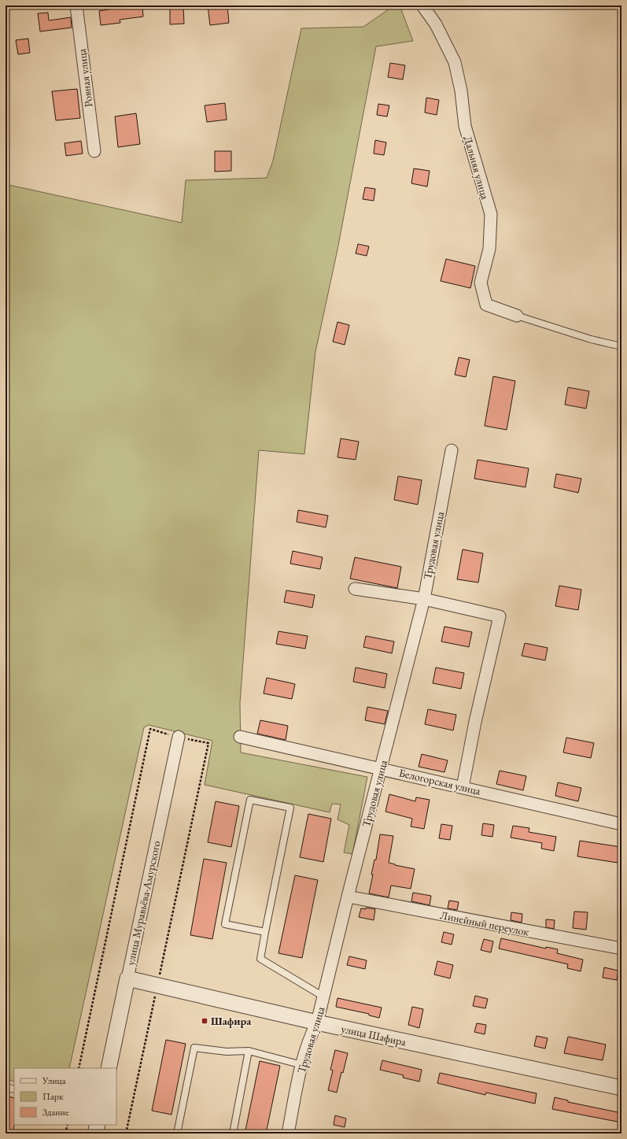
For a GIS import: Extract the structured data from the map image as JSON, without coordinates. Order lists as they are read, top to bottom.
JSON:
{
  "streets": {
    "street": [
      "Ровная улица",
      "Дальняя улица",
      "Трудовая улица",
      "Белогорская улица",
      "улица Муравьёва-Амурского",
      "Линейный переулок",
      "улица Шафира"
    ]
  },
  "crossings": [
    ["Трудовая улица", "Белогорская улица"],
    ["Трудовая улица", "Линейный переулок"],
    ["Трудовая улица", "улица Шафира"],
    ["улица Муравьёва-Амурского", "улица Шафира"]
  ],
  "places": {
    "transit": ["Шафира"]
  },
  "legend": ["Улица", "Парк", "Здание"]
}
